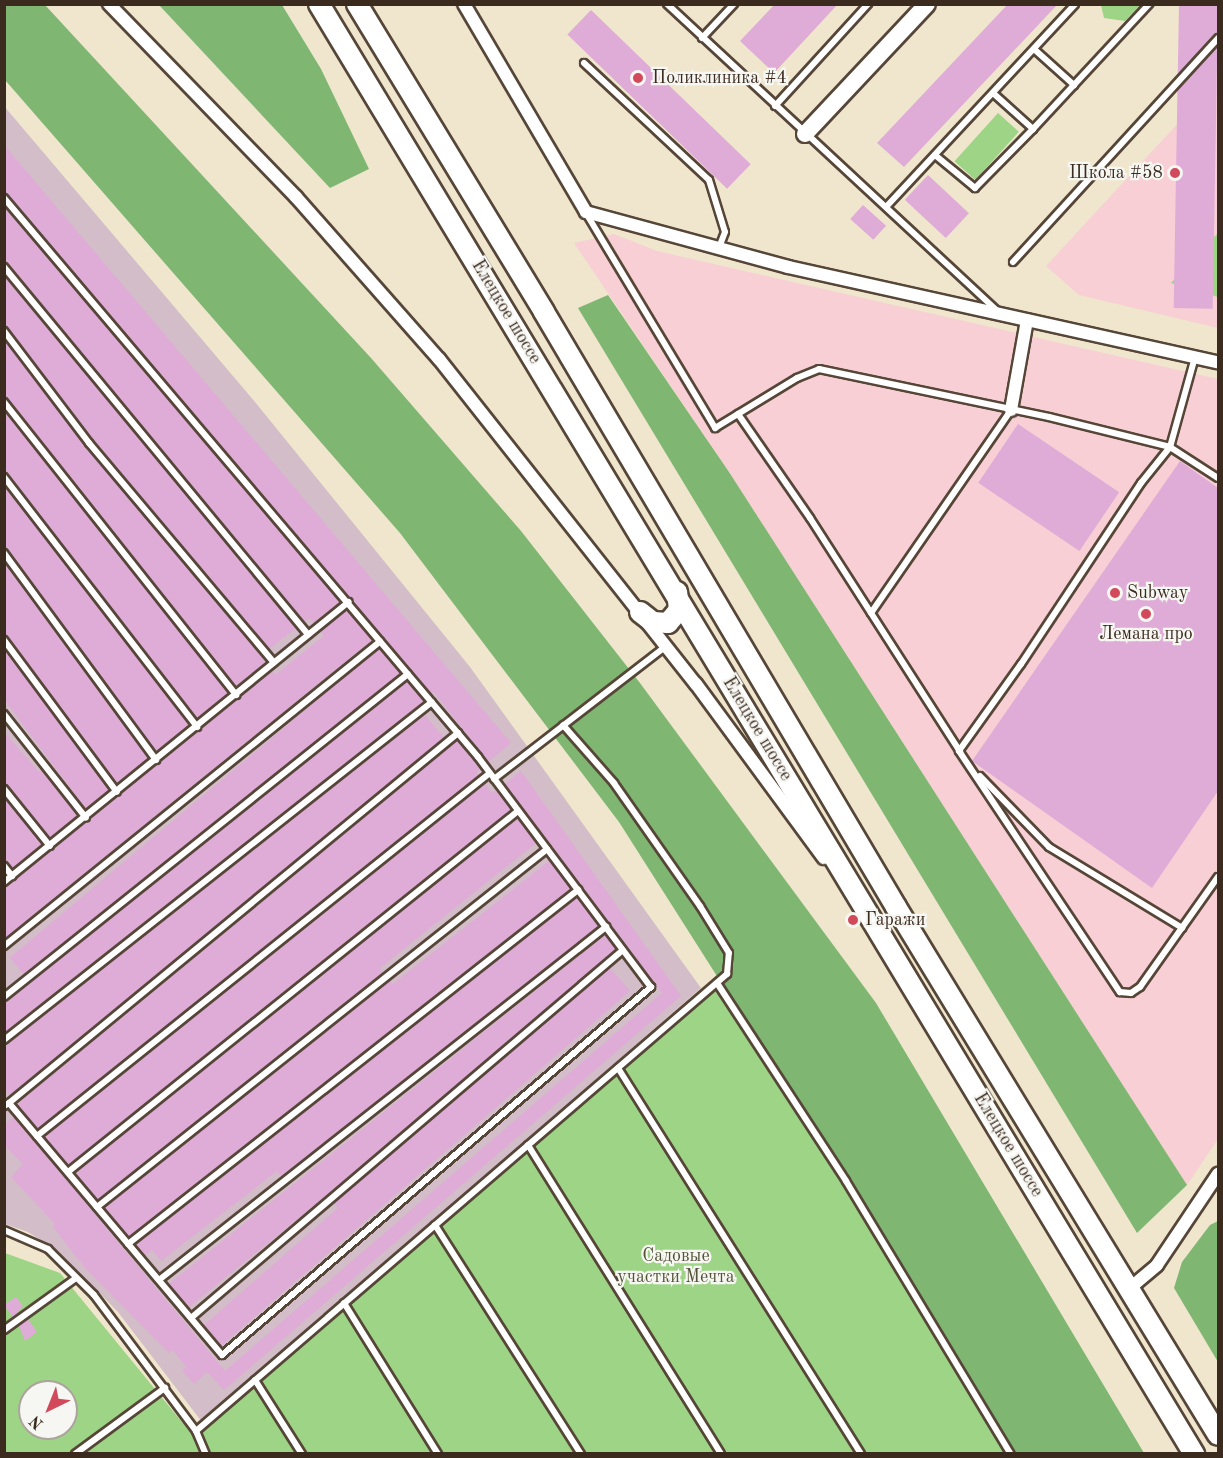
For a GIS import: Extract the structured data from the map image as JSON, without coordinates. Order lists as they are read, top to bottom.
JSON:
{
  "streets": {
    "main road": ["Елецкое шоссе"]
  },
  "parks": ["Садовые участки Мечта"],
  "places": [
    "Поликлиника #4",
    "Школа #58",
    "Subway",
    "Лемана про",
    "Гаражи"
  ],
  "north": "bottom left"
}
